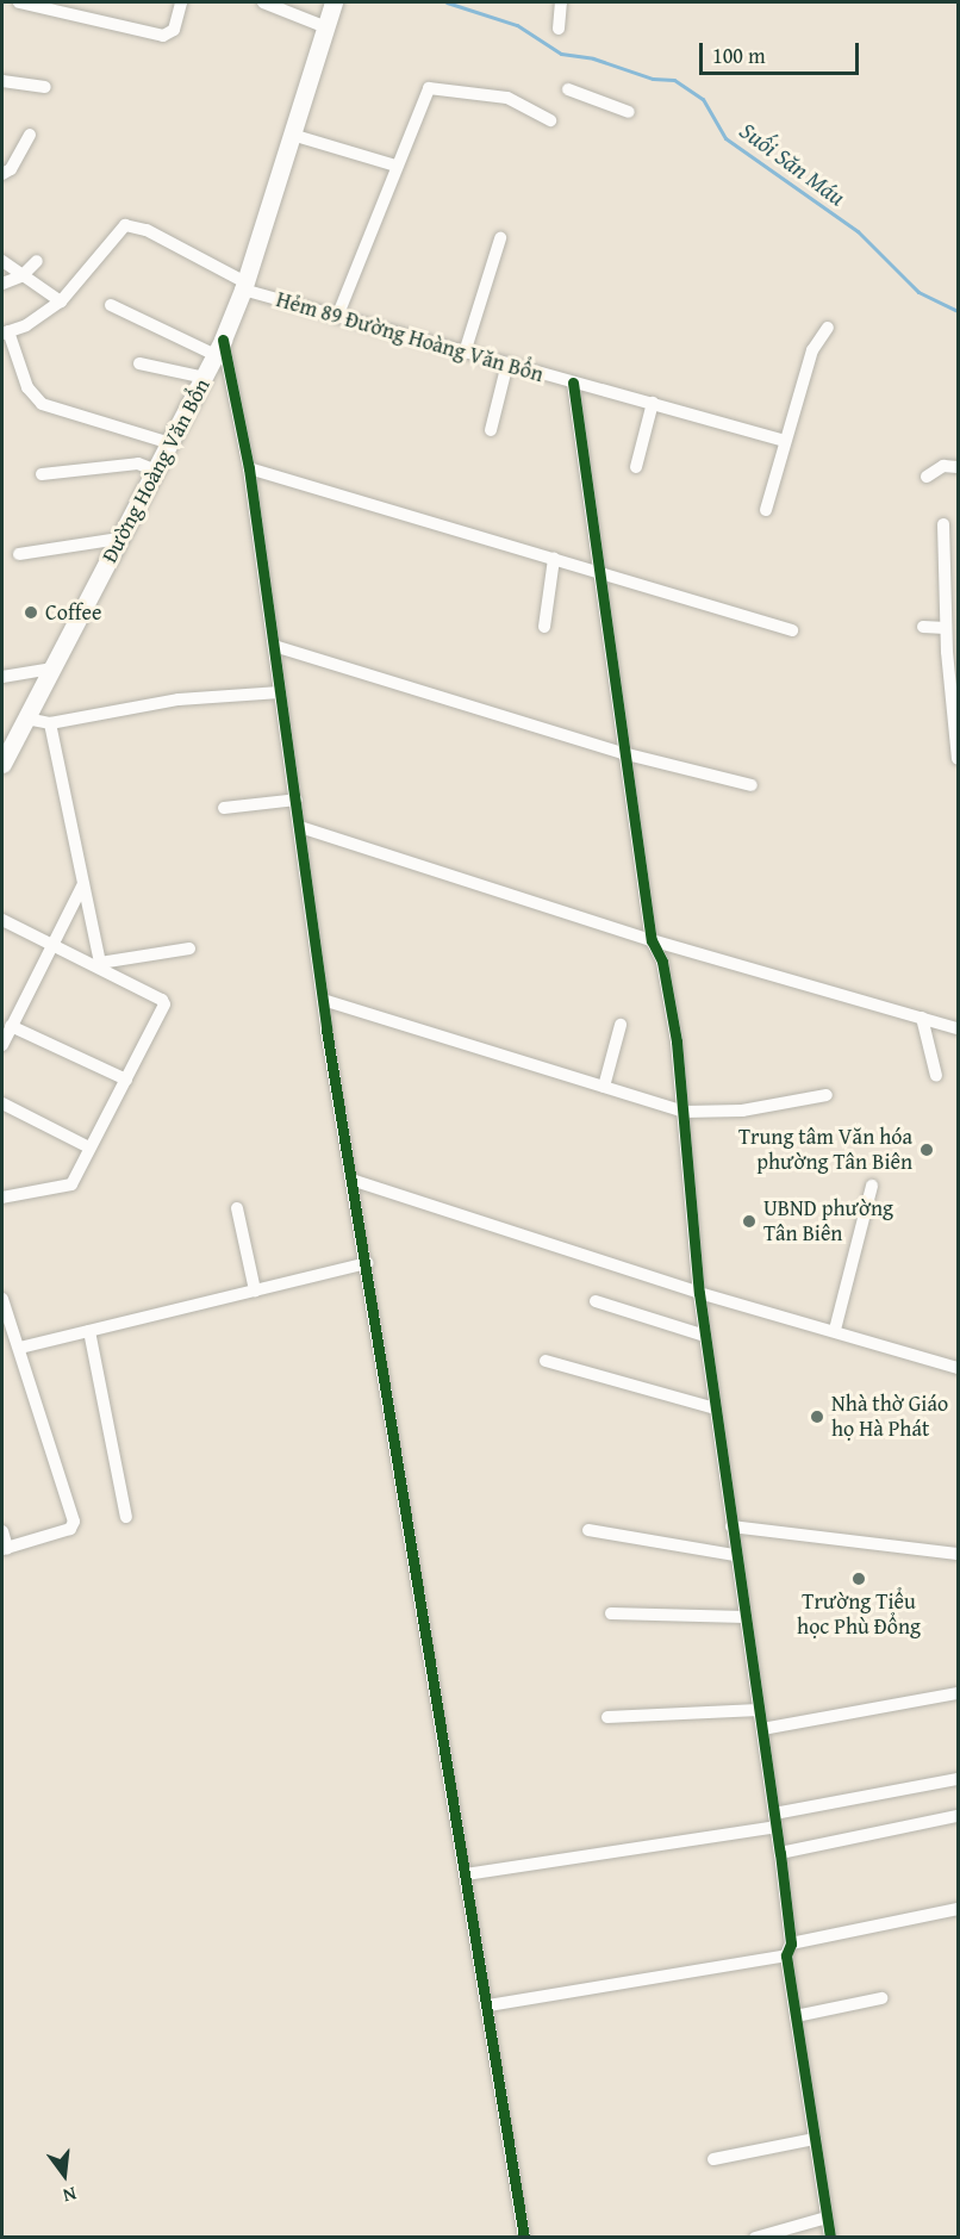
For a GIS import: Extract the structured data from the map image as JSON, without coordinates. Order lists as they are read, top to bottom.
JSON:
{
  "streets": {
    "main road": ["Đường Hoàng Văn Bổn"],
    "street": ["Hẻm 89 Đường Hoàng Văn Bổn"]
  },
  "crossings": [
    ["Hẻm 89 Đường Hoàng Văn Bổn", "Đường Hoàng Văn Bổn"]
  ],
  "water": ["Suối Săn Máu"],
  "places": [
    "Coffee",
    "Trung tâm Văn hóa phường Tân Biên",
    "UBND phường Tân Biên",
    "Nhà thờ Giáo họ Hà Phát",
    "Trường Tiểu học Phù Đổng"
  ],
  "scale_bar": "100 m",
  "north": "bottom"
}
